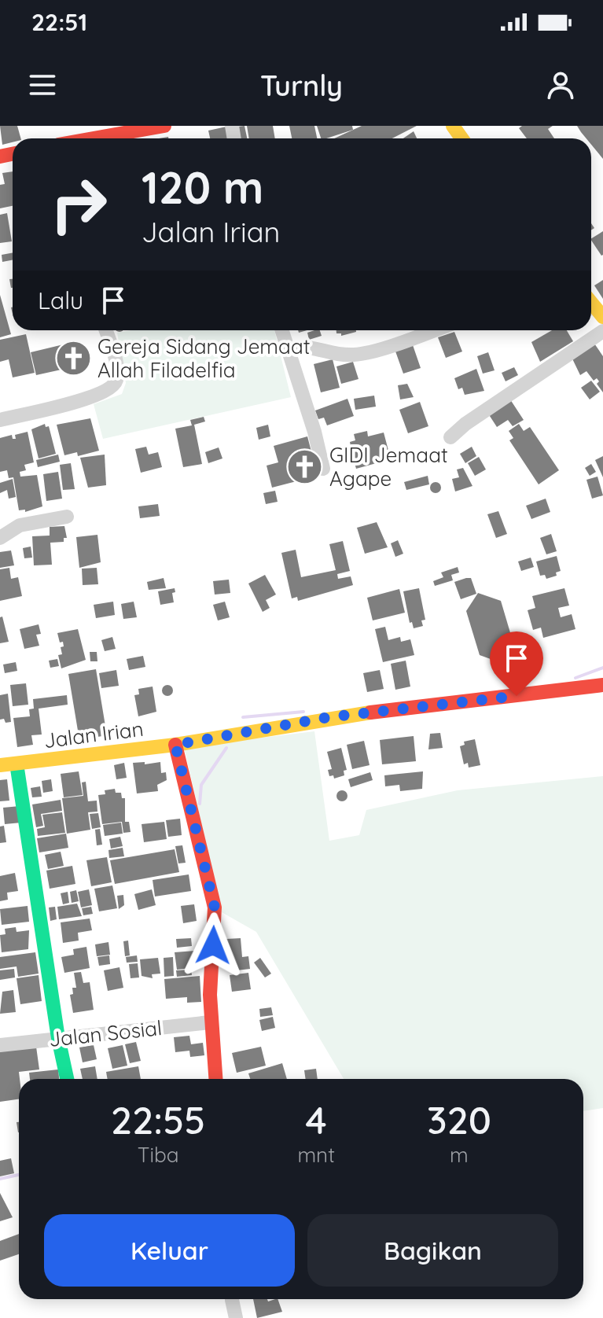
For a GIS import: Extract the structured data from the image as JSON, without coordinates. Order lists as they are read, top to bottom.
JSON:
{
  "streets": {
    "main road": ["Jalan Irian"],
    "street": ["Jalan Sosial"]
  },
  "places": {
    "church": ["Gereja Sidang Jemaat Allah Filadelfia", "GIDI Jemaat Agape"]
  },
  "page": {
    "status": "22:51",
    "header": "Turnly",
    "turn": ["120 m", "Jalan Irian"],
    "then": "Lalu",
    "eta": [
      "22:55",
      "Tiba",
      "4",
      "mnt",
      "320",
      "m"
    ],
    "buttons": ["Keluar", "Bagikan"]
  }
}
